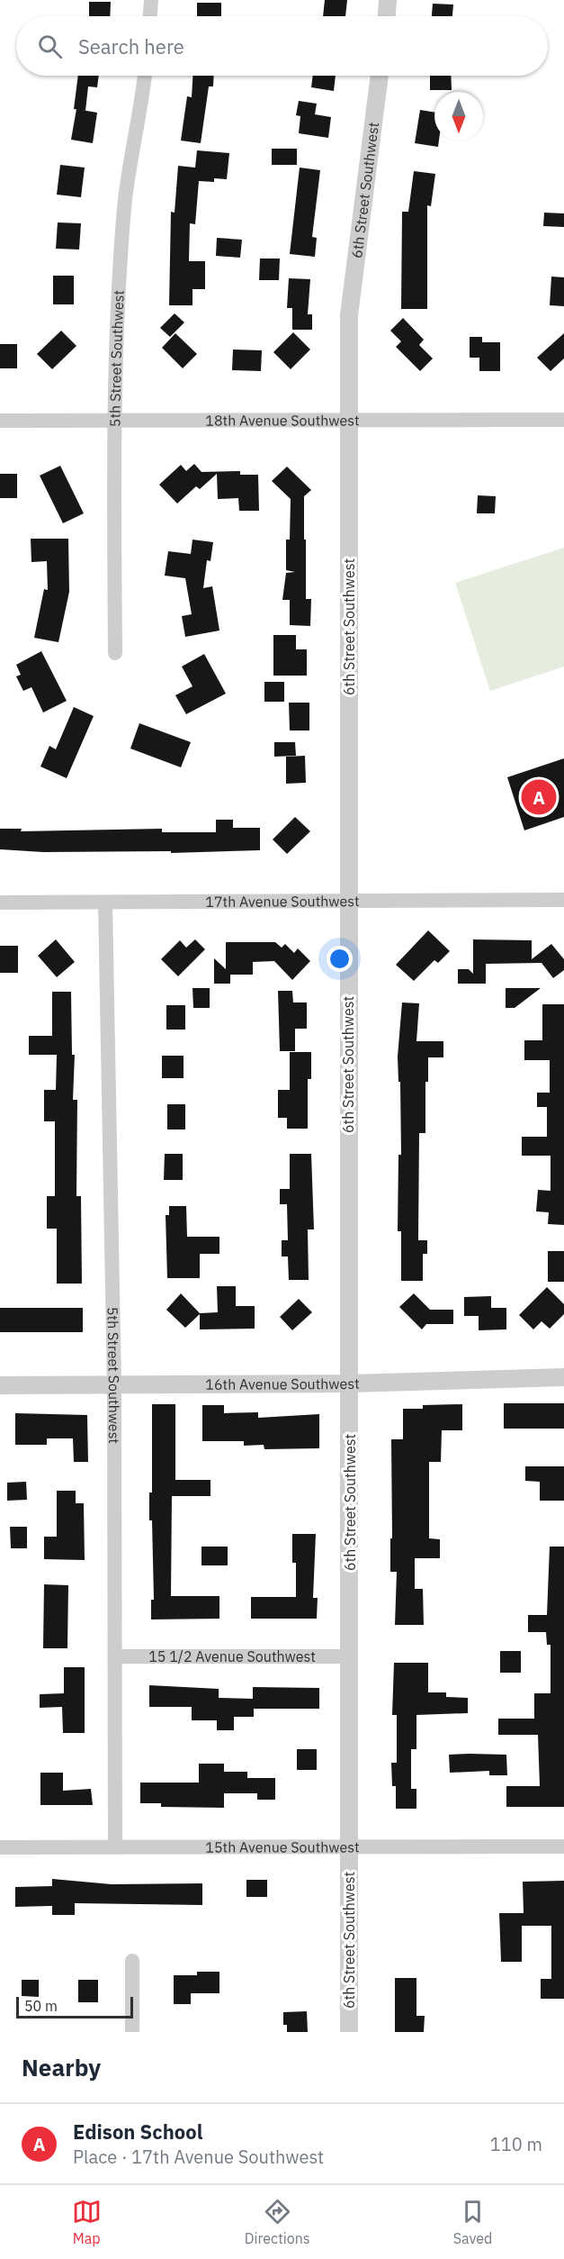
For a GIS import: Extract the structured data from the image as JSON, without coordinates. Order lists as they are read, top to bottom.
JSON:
{
  "streets": {
    "street": [
      "6th Street Southwest",
      "5th Street Southwest",
      "18th Avenue Southwest",
      "17th Avenue Southwest",
      "16th Avenue Southwest",
      "15 1/2 Avenue Southwest",
      "15th Avenue Southwest"
    ]
  },
  "crossings": [
    ["6th Street Southwest", "18th Avenue Southwest"],
    ["6th Street Southwest", "17th Avenue Southwest"],
    ["6th Street Southwest", "16th Avenue Southwest"],
    ["6th Street Southwest", "15 1/2 Avenue Southwest"],
    ["6th Street Southwest", "15th Avenue Southwest"],
    ["5th Street Southwest", "18th Avenue Southwest"],
    ["5th Street Southwest", "17th Avenue Southwest"],
    ["5th Street Southwest", "16th Avenue Southwest"],
    ["5th Street Southwest", "15 1/2 Avenue Southwest"],
    ["5th Street Southwest", "15th Avenue Southwest"]
  ],
  "scale_bar": "50 m",
  "north": "bottom",
  "page": {
    "search": "Search here",
    "pins": "A",
    "scale": "50 m",
    "heading": "Nearby",
    "list": [
      {
        "mark": "A",
        "name": "Edison School",
        "note": "Place · 17th Avenue Southwest",
        "value": "110 m"
      }
    ],
    "nav": ["Map", "Directions", "Saved"]
  }
}
